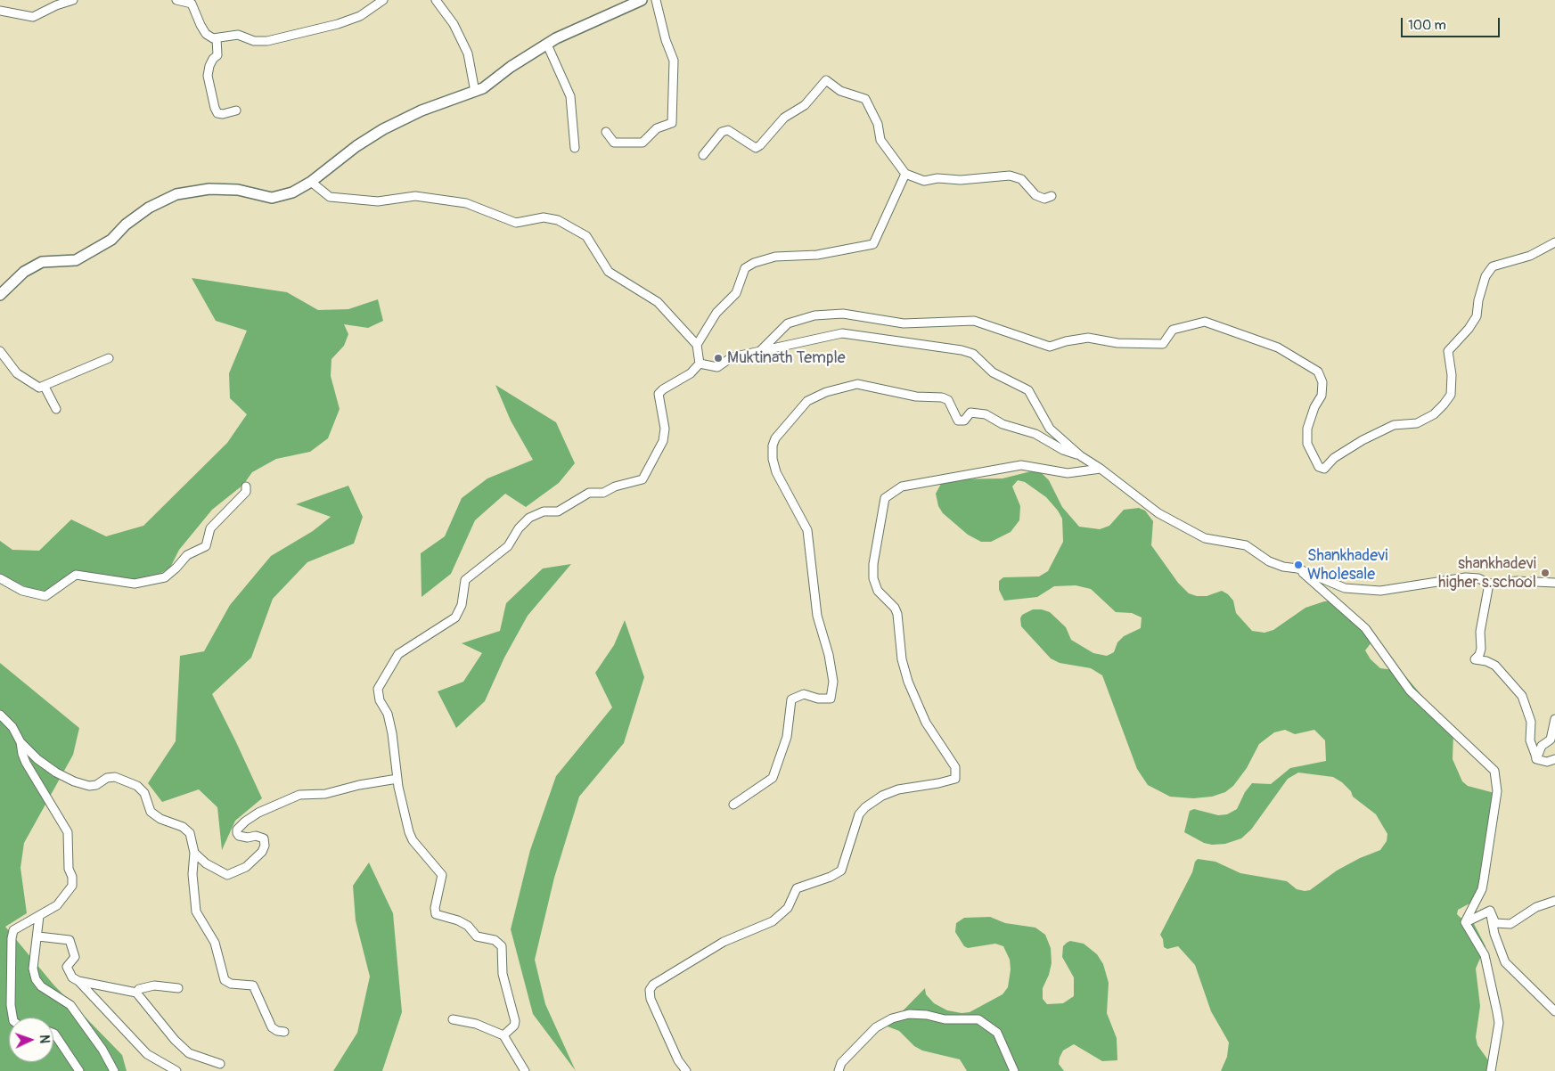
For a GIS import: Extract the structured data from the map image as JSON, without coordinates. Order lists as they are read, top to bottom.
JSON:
{
  "places": ["Muktinath Temple", "Shankhadevi Wholesale", "shankhadevi higher s.school"],
  "scale_bar": "100 m",
  "north": "right"
}
